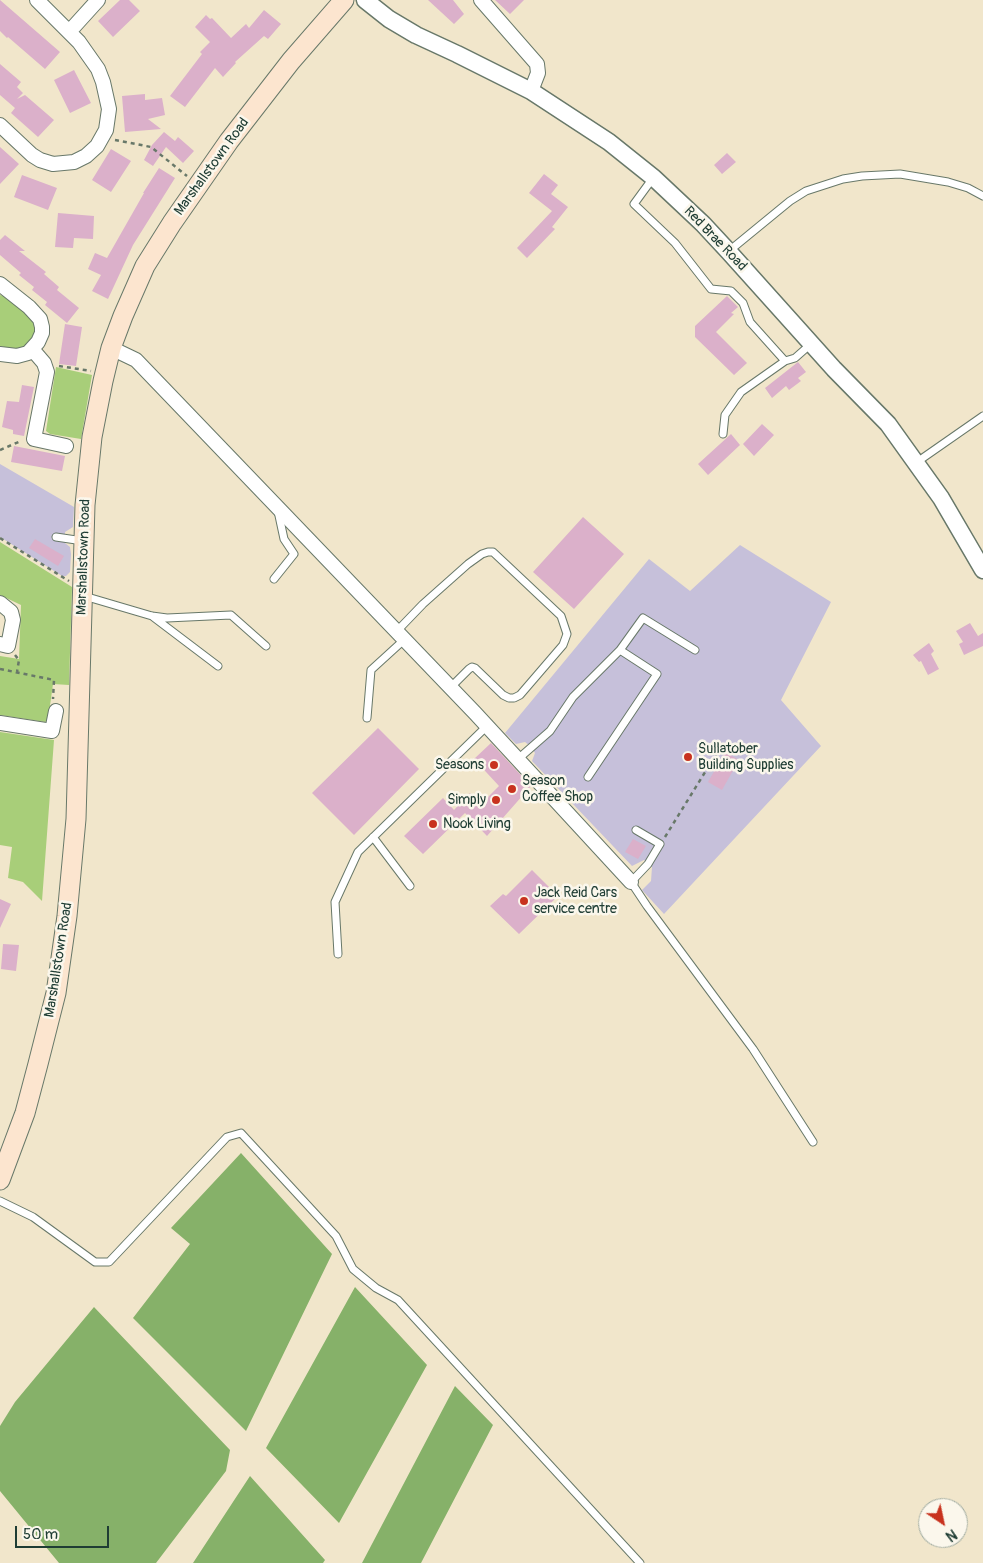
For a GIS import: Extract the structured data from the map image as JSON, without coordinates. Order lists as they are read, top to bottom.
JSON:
{
  "streets": {
    "main road": ["Marshallstown Road"],
    "street": ["Red Brae Road"]
  },
  "places": [
    "Sullatober Building Supplies",
    "Seasons",
    "Season Coffee Shop",
    "Simply",
    "Nook Living",
    "Jack Reid Cars service centre"
  ],
  "scale_bar": "50 m",
  "north": "bottom right"
}
